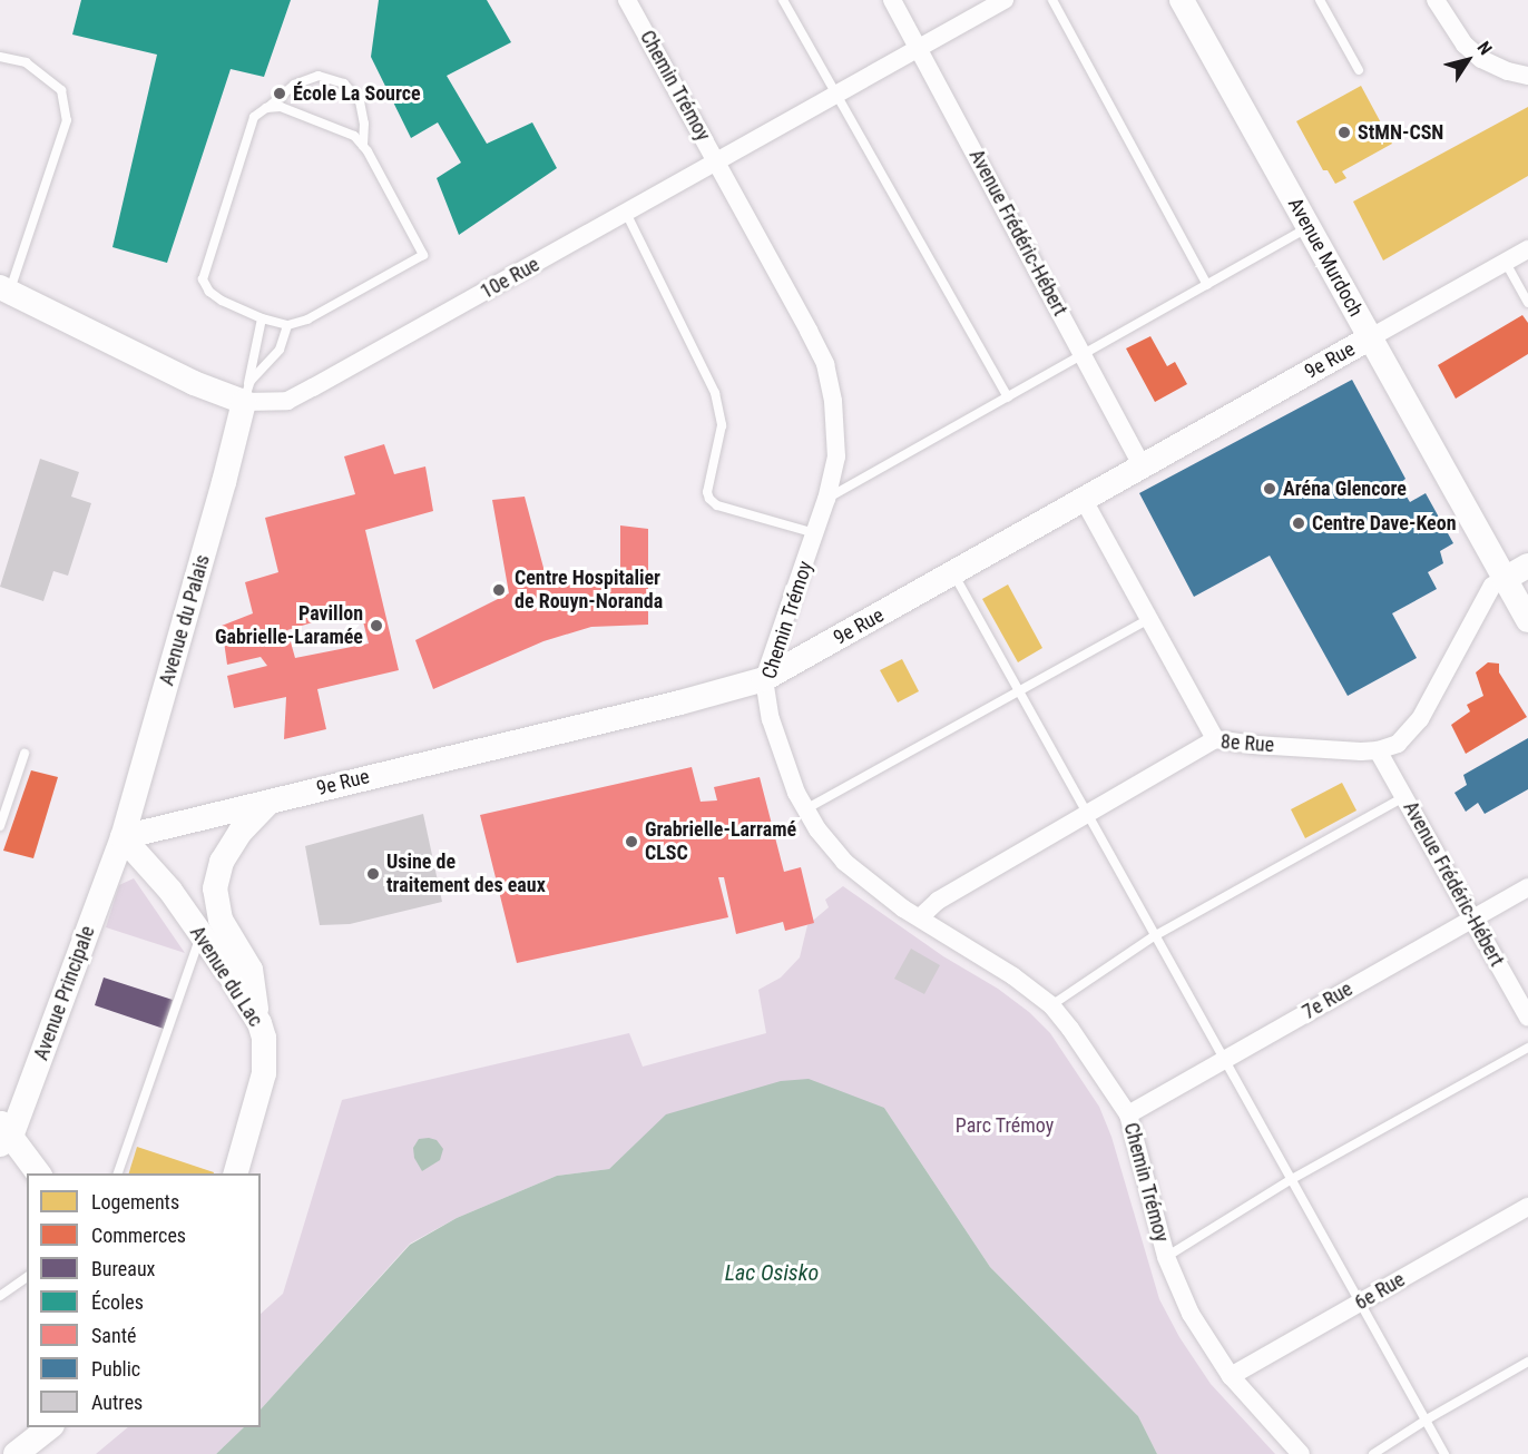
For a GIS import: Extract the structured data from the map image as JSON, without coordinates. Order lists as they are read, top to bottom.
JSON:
{
  "streets": {
    "street": [
      "Chemin Trémoy",
      "Avenue Frédéric-Hébert",
      "Avenue Murdoch",
      "10e Rue",
      "9e Rue",
      "Avenue du Palais",
      "8e Rue",
      "Avenue du Lac",
      "Avenue Principale",
      "7e Rue",
      "6e Rue"
    ]
  },
  "crossings": [
    ["Chemin Trémoy", "10e Rue"],
    ["Chemin Trémoy", "9e Rue"],
    ["Chemin Trémoy", "8e Rue"],
    ["Chemin Trémoy", "7e Rue"],
    ["Chemin Trémoy", "6e Rue"],
    ["Avenue Frédéric-Hébert", "10e Rue"],
    ["Avenue Frédéric-Hébert", "9e Rue"],
    ["Avenue Frédéric-Hébert", "8e Rue"],
    ["Avenue Frédéric-Hébert", "7e Rue"],
    ["Avenue Murdoch", "9e Rue"],
    ["Avenue Murdoch", "8e Rue"],
    ["10e Rue", "Avenue du Palais"],
    ["9e Rue", "Avenue du Palais"],
    ["9e Rue", "Avenue du Lac"],
    ["9e Rue", "Avenue Principale"],
    ["Avenue du Palais", "Avenue du Lac"],
    ["Avenue du Palais", "Avenue Principale"],
    ["Avenue du Lac", "Avenue Principale"]
  ],
  "water": ["Lac Osisko"],
  "parks": ["Parc Trémoy"],
  "places": [
    "École La Source",
    "StMN-CSN",
    "Aréna Glencore",
    "Centre Dave-Keon",
    "Centre Hospitalier de Rouyn-Noranda",
    "Pavillon Gabrielle-Laramée",
    "Grabrielle-Larramé CLSC",
    "Usine de traitement des eaux"
  ],
  "legend": [
    "Logements",
    "Commerces",
    "Bureaux",
    "Écoles",
    "Santé",
    "Public",
    "Autres"
  ],
  "north": "top right"
}
